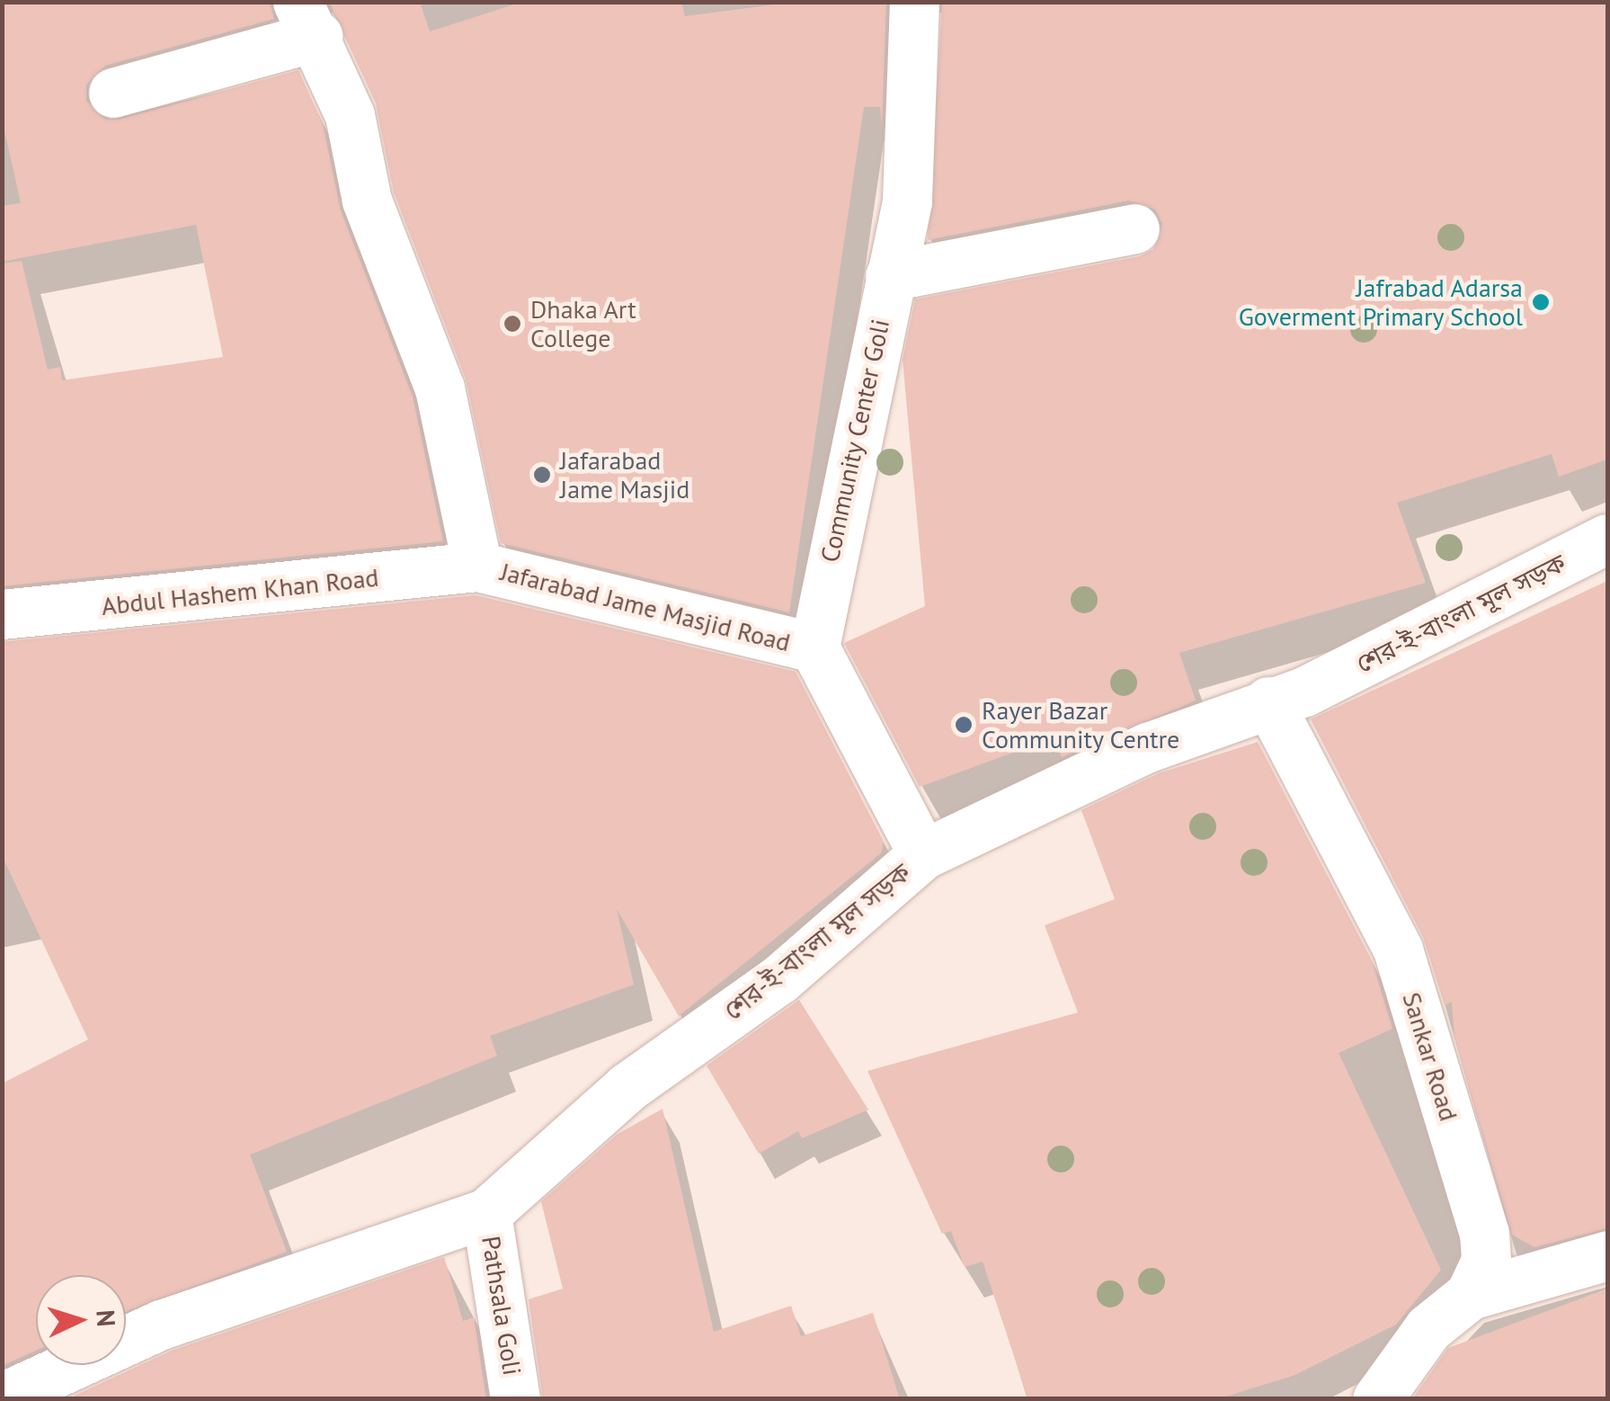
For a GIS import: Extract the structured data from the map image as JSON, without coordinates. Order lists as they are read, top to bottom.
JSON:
{
  "streets": {
    "street": [
      "Community Center Goli",
      "Abdul Hashem Khan Road",
      "Jafarabad Jame Masjid Road",
      "শের-ই-বাংলা মূল সড়ক",
      "Sankar Road",
      "Pathsala Goli"
    ]
  },
  "crossings": [
    ["Community Center Goli", "Jafarabad Jame Masjid Road"],
    ["Abdul Hashem Khan Road", "Jafarabad Jame Masjid Road"],
    ["শের-ই-বাংলা মূল সড়ক", "Sankar Road"],
    ["শের-ই-বাংলা মূল সড়ক", "Pathsala Goli"]
  ],
  "places": [
    "Jafrabad Adarsa Goverment Primary School",
    "Dhaka Art College",
    "Jafarabad Jame Masjid",
    "Rayer Bazar Community Centre"
  ],
  "north": "right"
}
